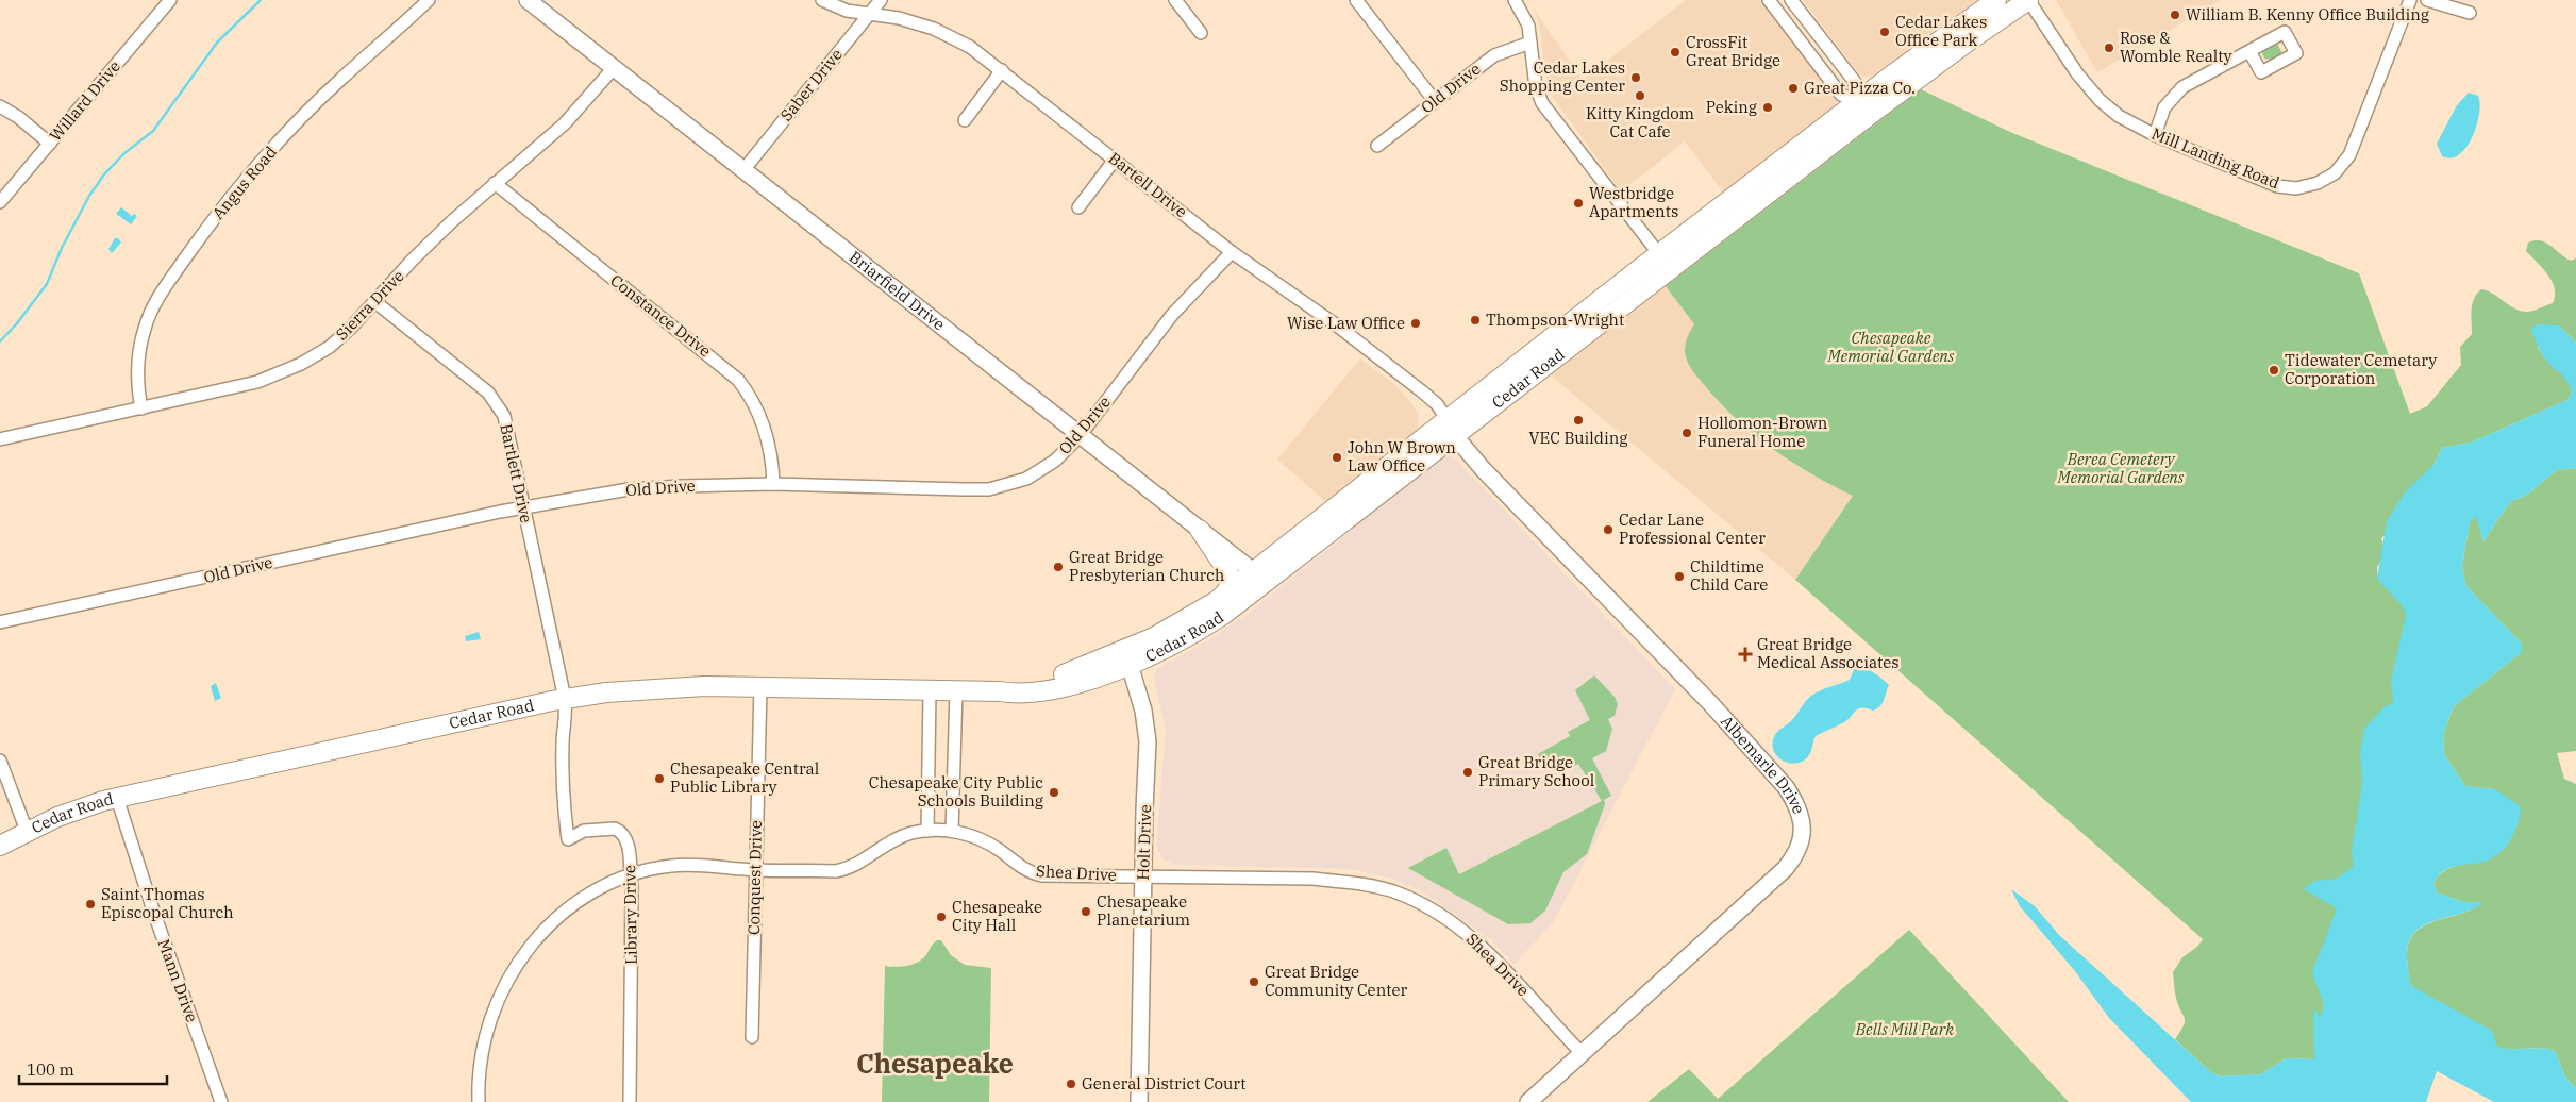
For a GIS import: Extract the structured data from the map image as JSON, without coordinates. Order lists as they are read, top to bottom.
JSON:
{
  "streets": {
    "main road": ["Cedar Road"],
    "street": [
      "Saber Drive",
      "Old Drive",
      "Willard Drive",
      "Mill Landing Road",
      "Angus Road",
      "Bartell Drive",
      "Briarfield Drive",
      "Sierra Drive",
      "Constance Drive",
      "Bartlett Drive",
      "Albemarle Drive",
      "Holt Drive",
      "Shea Drive",
      "Conquest Drive",
      "Library Drive",
      "Mann Drive"
    ]
  },
  "crossings": [
    ["Saber Drive", "Bartell Drive"],
    ["Saber Drive", "Briarfield Drive"],
    ["Old Drive", "Bartell Drive"],
    ["Old Drive", "Briarfield Drive"],
    ["Old Drive", "Constance Drive"],
    ["Old Drive", "Bartlett Drive"],
    ["Mill Landing Road", "Cedar Road"],
    ["Angus Road", "Sierra Drive"],
    ["Bartell Drive", "Cedar Road"],
    ["Bartell Drive", "Albemarle Drive"],
    ["Briarfield Drive", "Sierra Drive"],
    ["Briarfield Drive", "Cedar Road"],
    ["Sierra Drive", "Constance Drive"],
    ["Sierra Drive", "Bartlett Drive"],
    ["Cedar Road", "Bartlett Drive"],
    ["Cedar Road", "Albemarle Drive"],
    ["Cedar Road", "Holt Drive"],
    ["Cedar Road", "Conquest Drive"],
    ["Cedar Road", "Library Drive"],
    ["Cedar Road", "Mann Drive"],
    ["Bartlett Drive", "Library Drive"],
    ["Albemarle Drive", "Shea Drive"],
    ["Holt Drive", "Shea Drive"],
    ["Shea Drive", "Conquest Drive"],
    ["Shea Drive", "Library Drive"]
  ],
  "districts": ["Chesapeake"],
  "parks": ["Chesapeake Memorial Gardens", "Berea Cemetery Memorial Gardens", "Bells Mill Park"],
  "places": {
    "other": [
      "William B. Kenny Office Building",
      "Cedar Lakes Office Park",
      "Rose & Womble Realty",
      "CrossFit Great Bridge",
      "Cedar Lakes Shopping Center",
      "Great Pizza Co.",
      "Kitty Kingdom Cat Cafe",
      "Peking",
      "Westbridge Apartments",
      "Thompson-Wright",
      "Wise Law Office",
      "Tidewater Cemetary Corporation",
      "VEC Building",
      "Hollomon-Brown Funeral Home",
      "John W Brown Law Office",
      "Cedar Lane Professional Center",
      "Great Bridge Presbyterian Church",
      "Childtime Child Care",
      "Great Bridge Primary School",
      "Chesapeake Central Public Library",
      "Chesapeake City Public Schools Building",
      "Saint Thomas Episcopal Church",
      "Chesapeake Planetarium",
      "Chesapeake City Hall",
      "Great Bridge Community Center",
      "General District Court"
    ],
    "health": ["Great Bridge Medical Associates"]
  },
  "scale_bar": "100 m"
}
